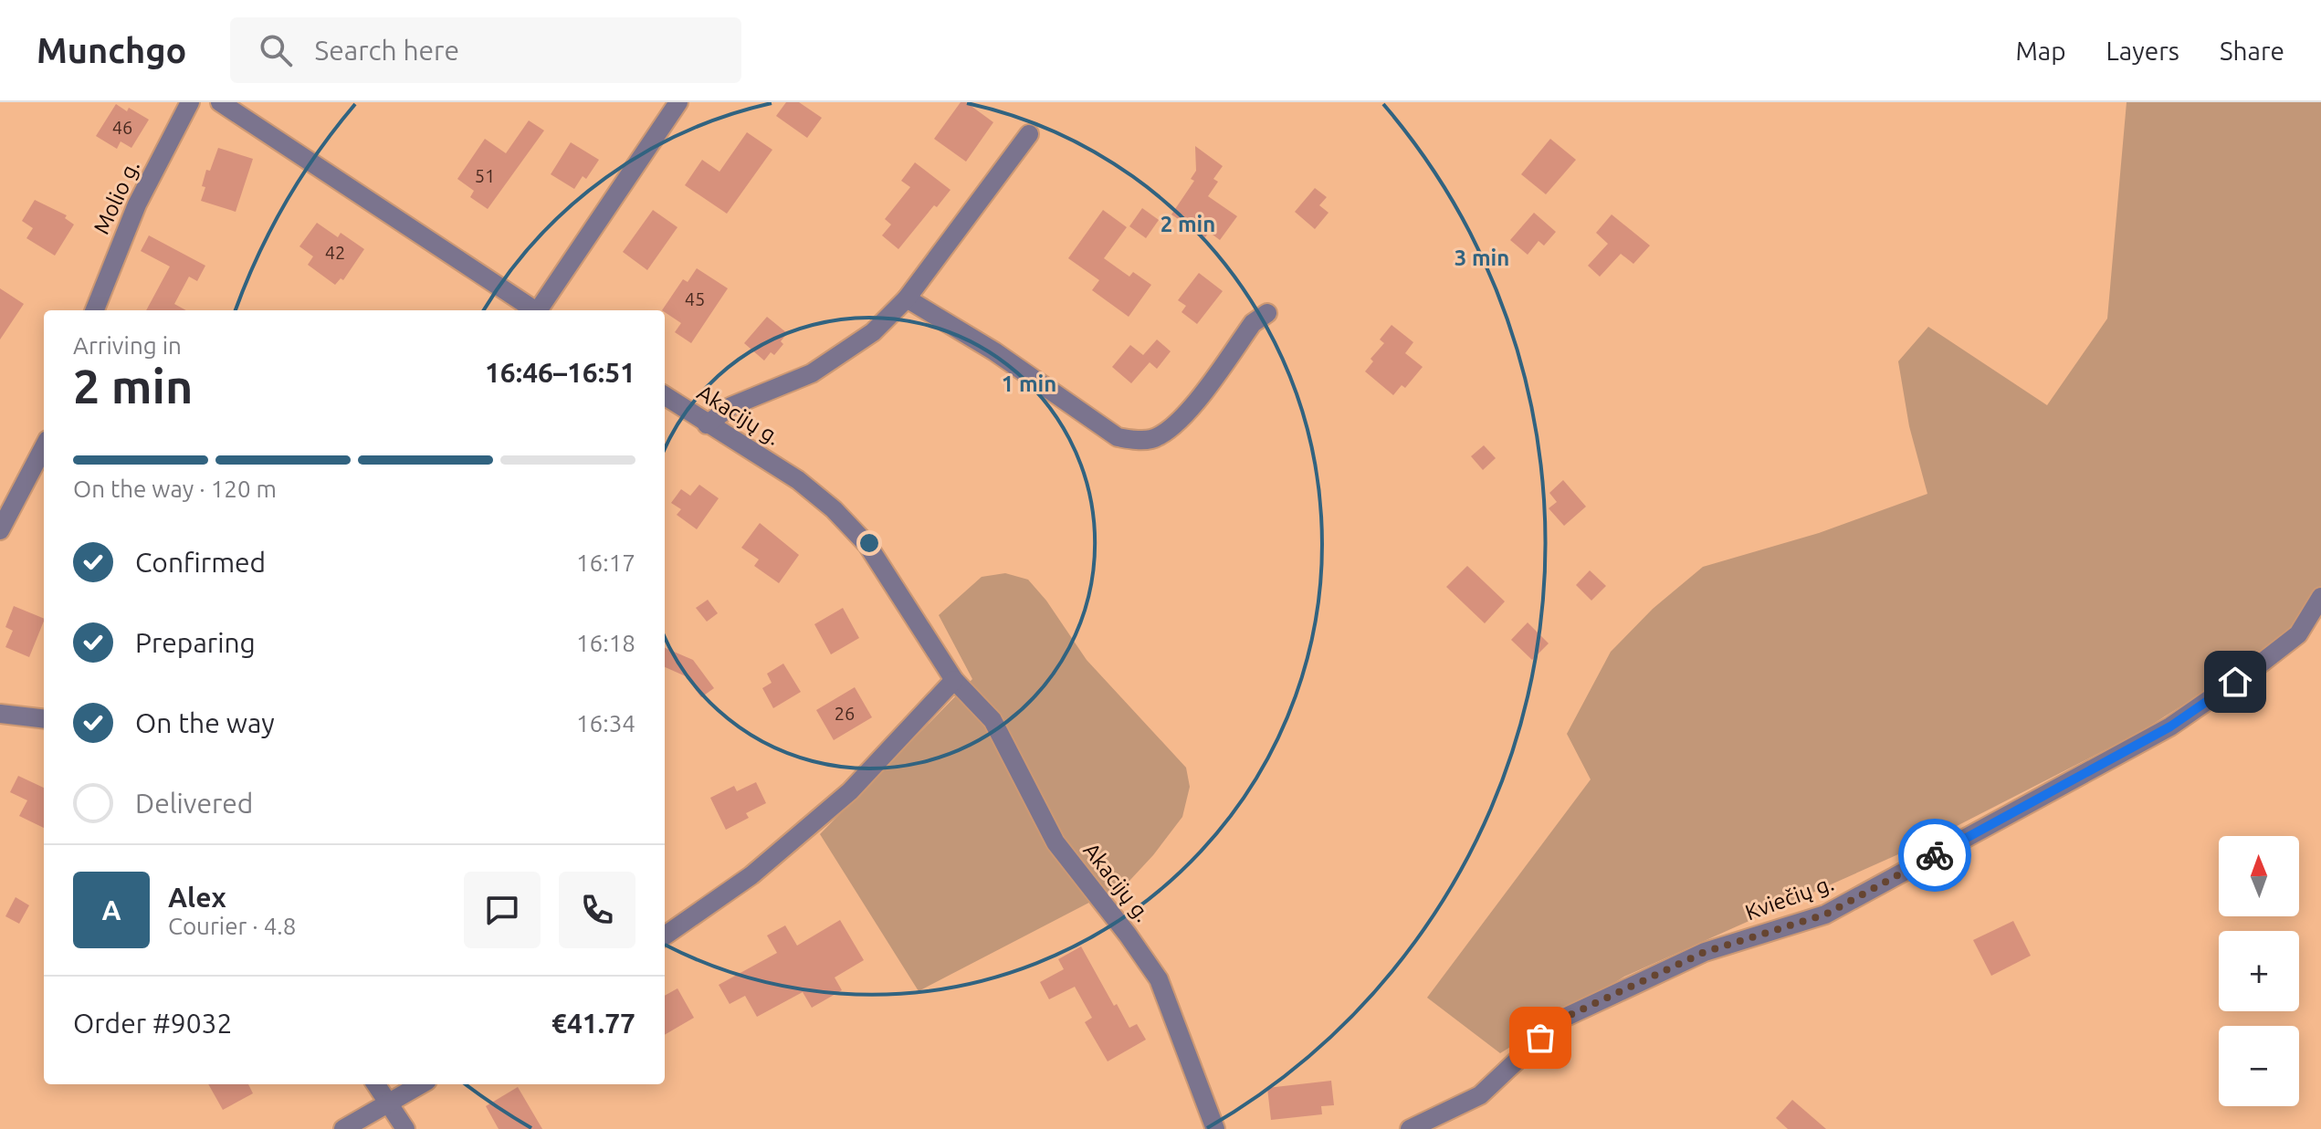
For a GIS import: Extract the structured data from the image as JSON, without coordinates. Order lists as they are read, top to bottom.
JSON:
{
  "streets": {
    "street": ["Molio g.", "Akacijų g.", "Kviečių g."]
  },
  "house_numbers": [
    "46",
    "51",
    "42",
    "45",
    "26"
  ],
  "north": "top",
  "page": {
    "header": "Munchgo",
    "search": "Search here",
    "nav": ["Map", "Layers", "Share"],
    "heading": ["2 min", "Arriving in", "16:46–16:51"],
    "panel": [
      "Alex",
      "Courier · 4.8",
      "Order #9032",
      "€41.77"
    ],
    "bar": "On the way · 120 m",
    "list": [
      ["Confirmed", "16:17"],
      ["Preparing", "16:18"],
      ["On the way", "16:34"],
      "Delivered"
    ],
    "map_buttons": ["+", "−"],
    "round": "A"
  },
  "rings": ["2 min", "3 min", "1 min"]
}
